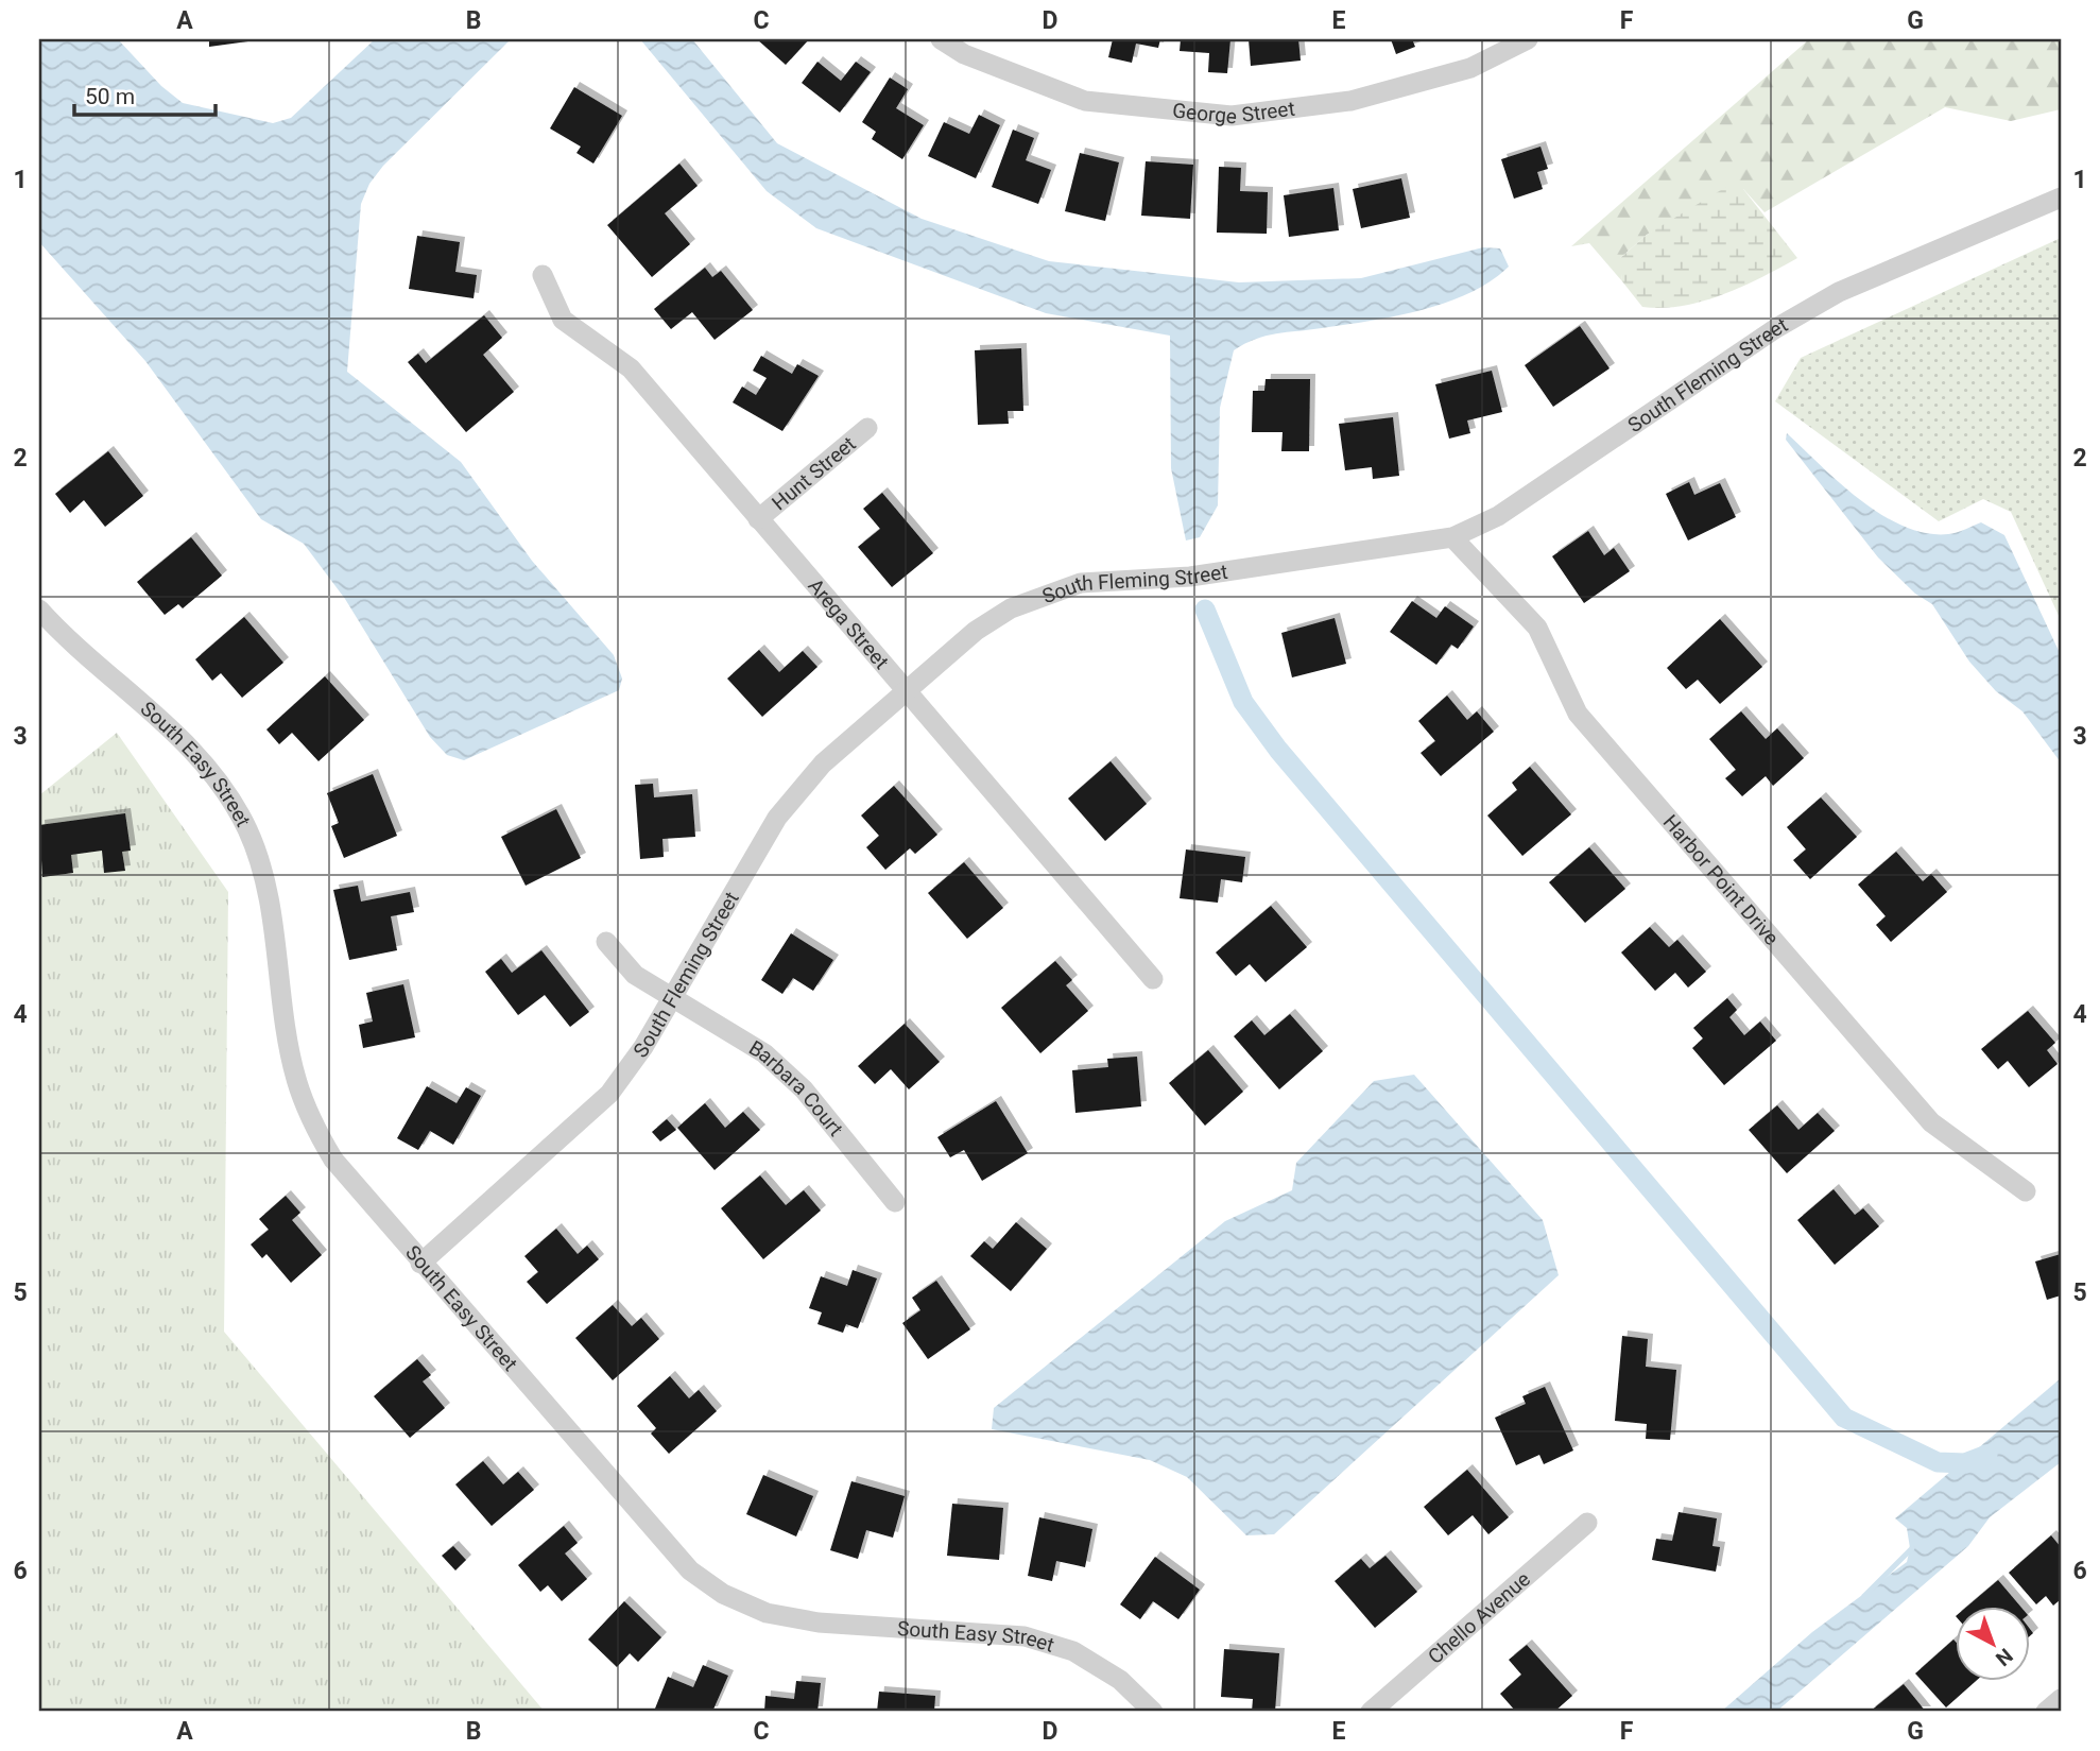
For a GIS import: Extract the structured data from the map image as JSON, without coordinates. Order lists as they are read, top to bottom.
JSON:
{
  "streets": {
    "street": [
      "George Street",
      "South Fleming Street",
      "Hunt Street",
      "Arega Street",
      "South Easy Street",
      "Harbor Point Drive",
      "Barbara Court",
      "Chello Avenue"
    ]
  },
  "crossings": [
    ["South Fleming Street", "Arega Street"],
    ["South Fleming Street", "South Easy Street"],
    ["South Fleming Street", "Harbor Point Drive"],
    ["South Fleming Street", "Barbara Court"],
    ["Hunt Street", "Arega Street"]
  ],
  "scale_bar": "50 m",
  "north": "bottom right",
  "grid": {
    "columns": [
      "A",
      "B",
      "C",
      "D",
      "E",
      "F",
      "G"
    ],
    "rows": [
      "1",
      "2",
      "3",
      "4",
      "5",
      "6"
    ]
  }
}
